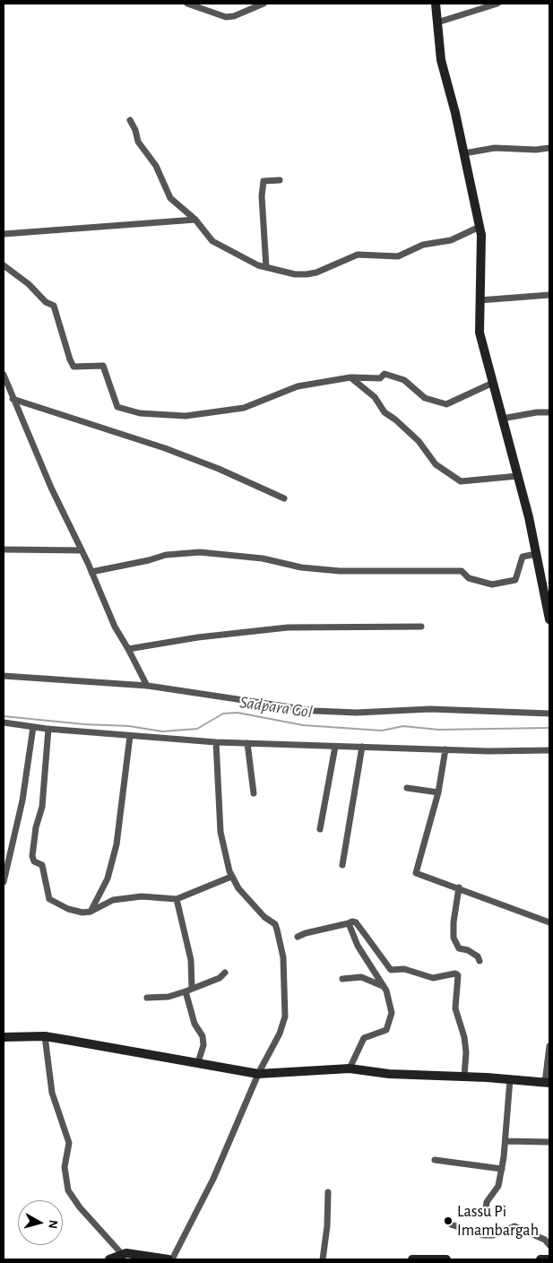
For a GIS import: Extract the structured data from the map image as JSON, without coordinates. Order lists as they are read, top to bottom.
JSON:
{
  "water": ["Sadpara Gol"],
  "places": ["Lassu Pi Imambargah"],
  "north": "right"
}
